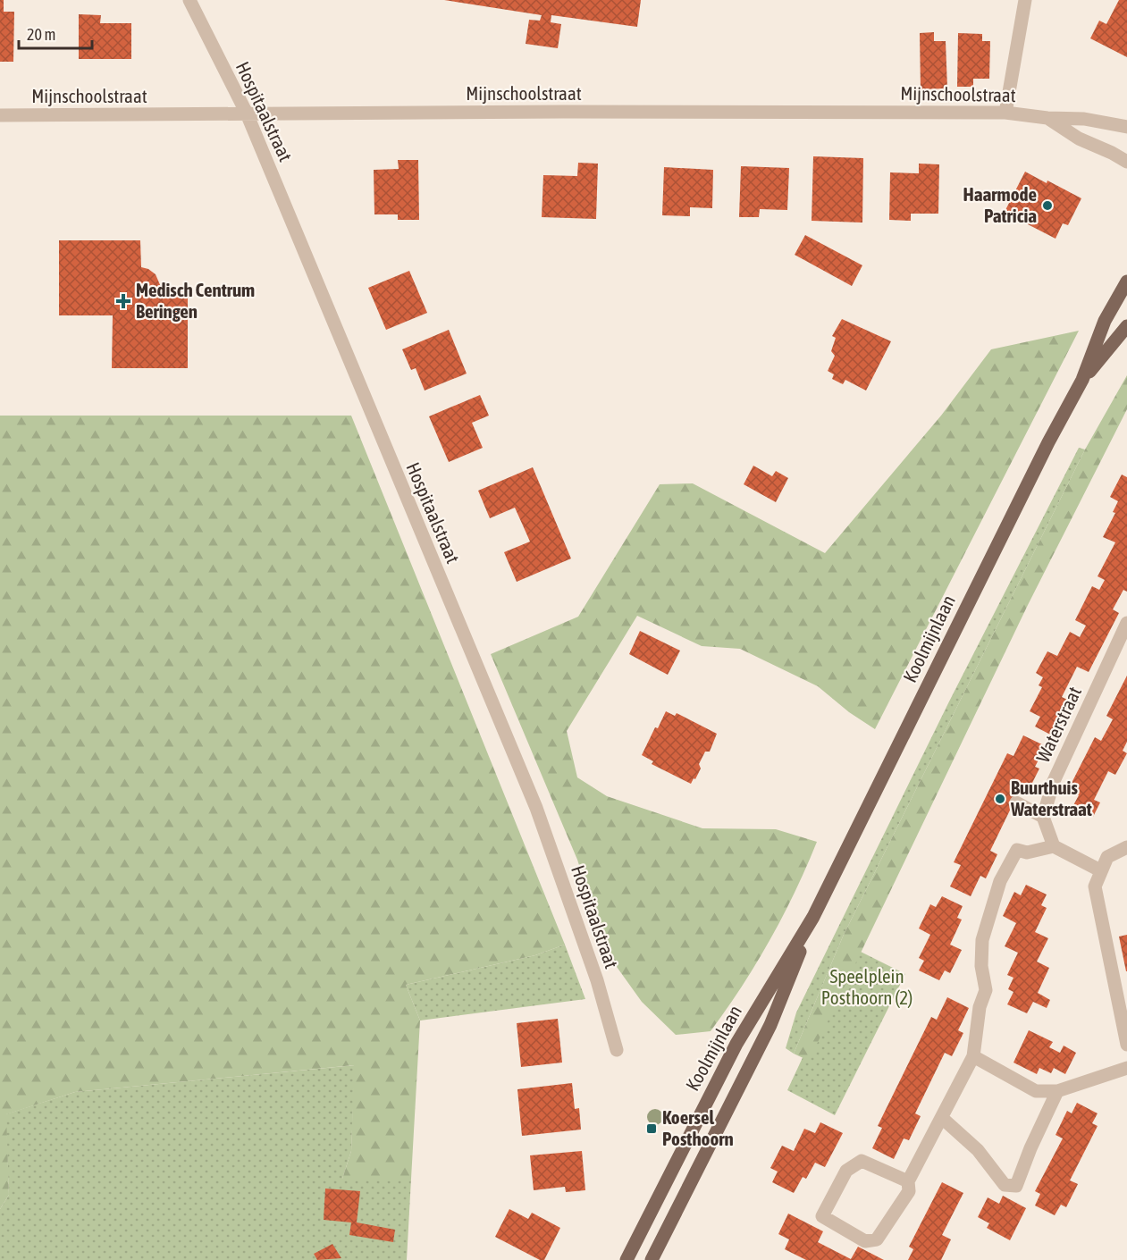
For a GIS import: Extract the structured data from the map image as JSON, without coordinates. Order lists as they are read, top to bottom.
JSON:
{
  "streets": {
    "main road": ["Koolmijnlaan"],
    "street": ["Mijnschoolstraat", "Hospitaalstraat", "Waterstraat"]
  },
  "crossings": [
    ["Mijnschoolstraat", "Hospitaalstraat"]
  ],
  "parks": ["Speelplein Posthoorn (2)"],
  "places": {
    "other": ["Haarmode Patricia", "Buurthuis Waterstraat"],
    "health": ["Medisch Centrum Beringen"],
    "transit": ["Koersel Posthoorn"]
  },
  "scale_bar": "20 m"
}
